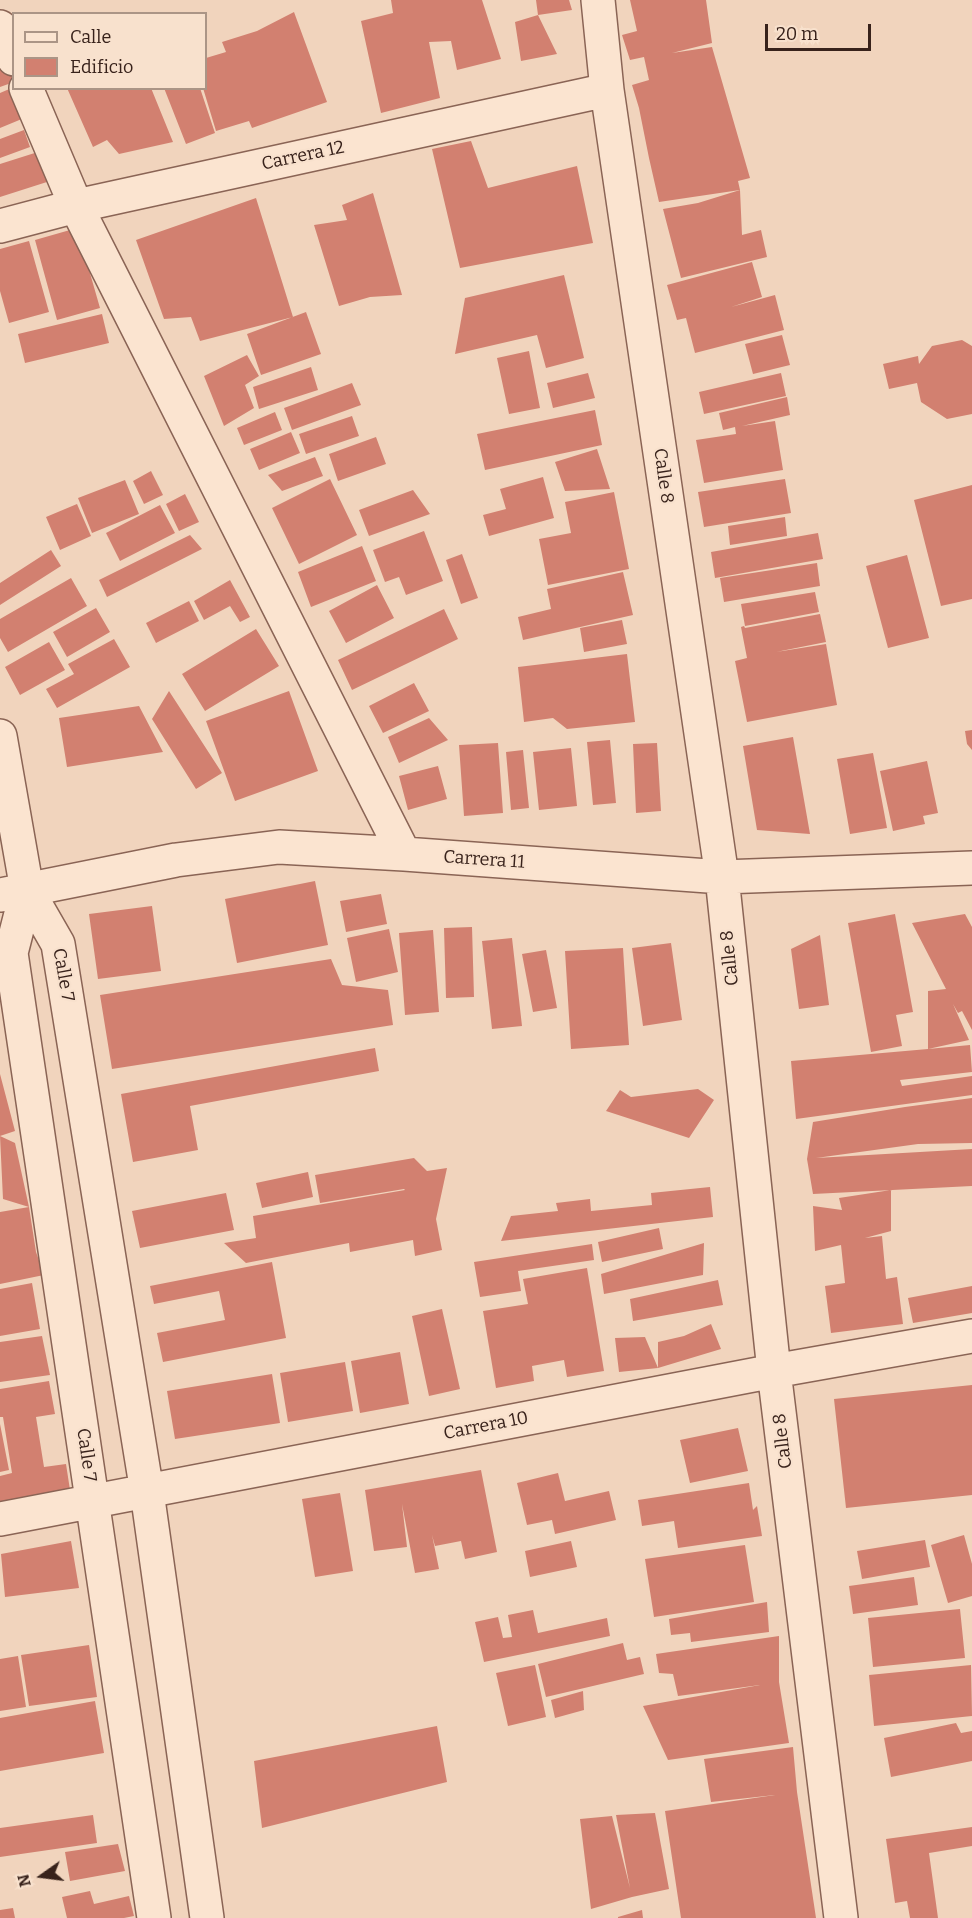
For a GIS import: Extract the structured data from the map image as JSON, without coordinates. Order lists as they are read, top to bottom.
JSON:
{
  "streets": {
    "street": [
      "Carrera 12",
      "Calle 8",
      "Carrera 11",
      "Calle 7",
      "Carrera 10"
    ]
  },
  "crossings": [
    ["Carrera 12", "Calle 8"],
    ["Calle 8", "Carrera 11"],
    ["Calle 8", "Carrera 10"],
    ["Carrera 11", "Calle 7"],
    ["Calle 7", "Carrera 10"]
  ],
  "legend": ["Calle", "Edificio"],
  "scale_bar": "20 m",
  "north": "left"
}
